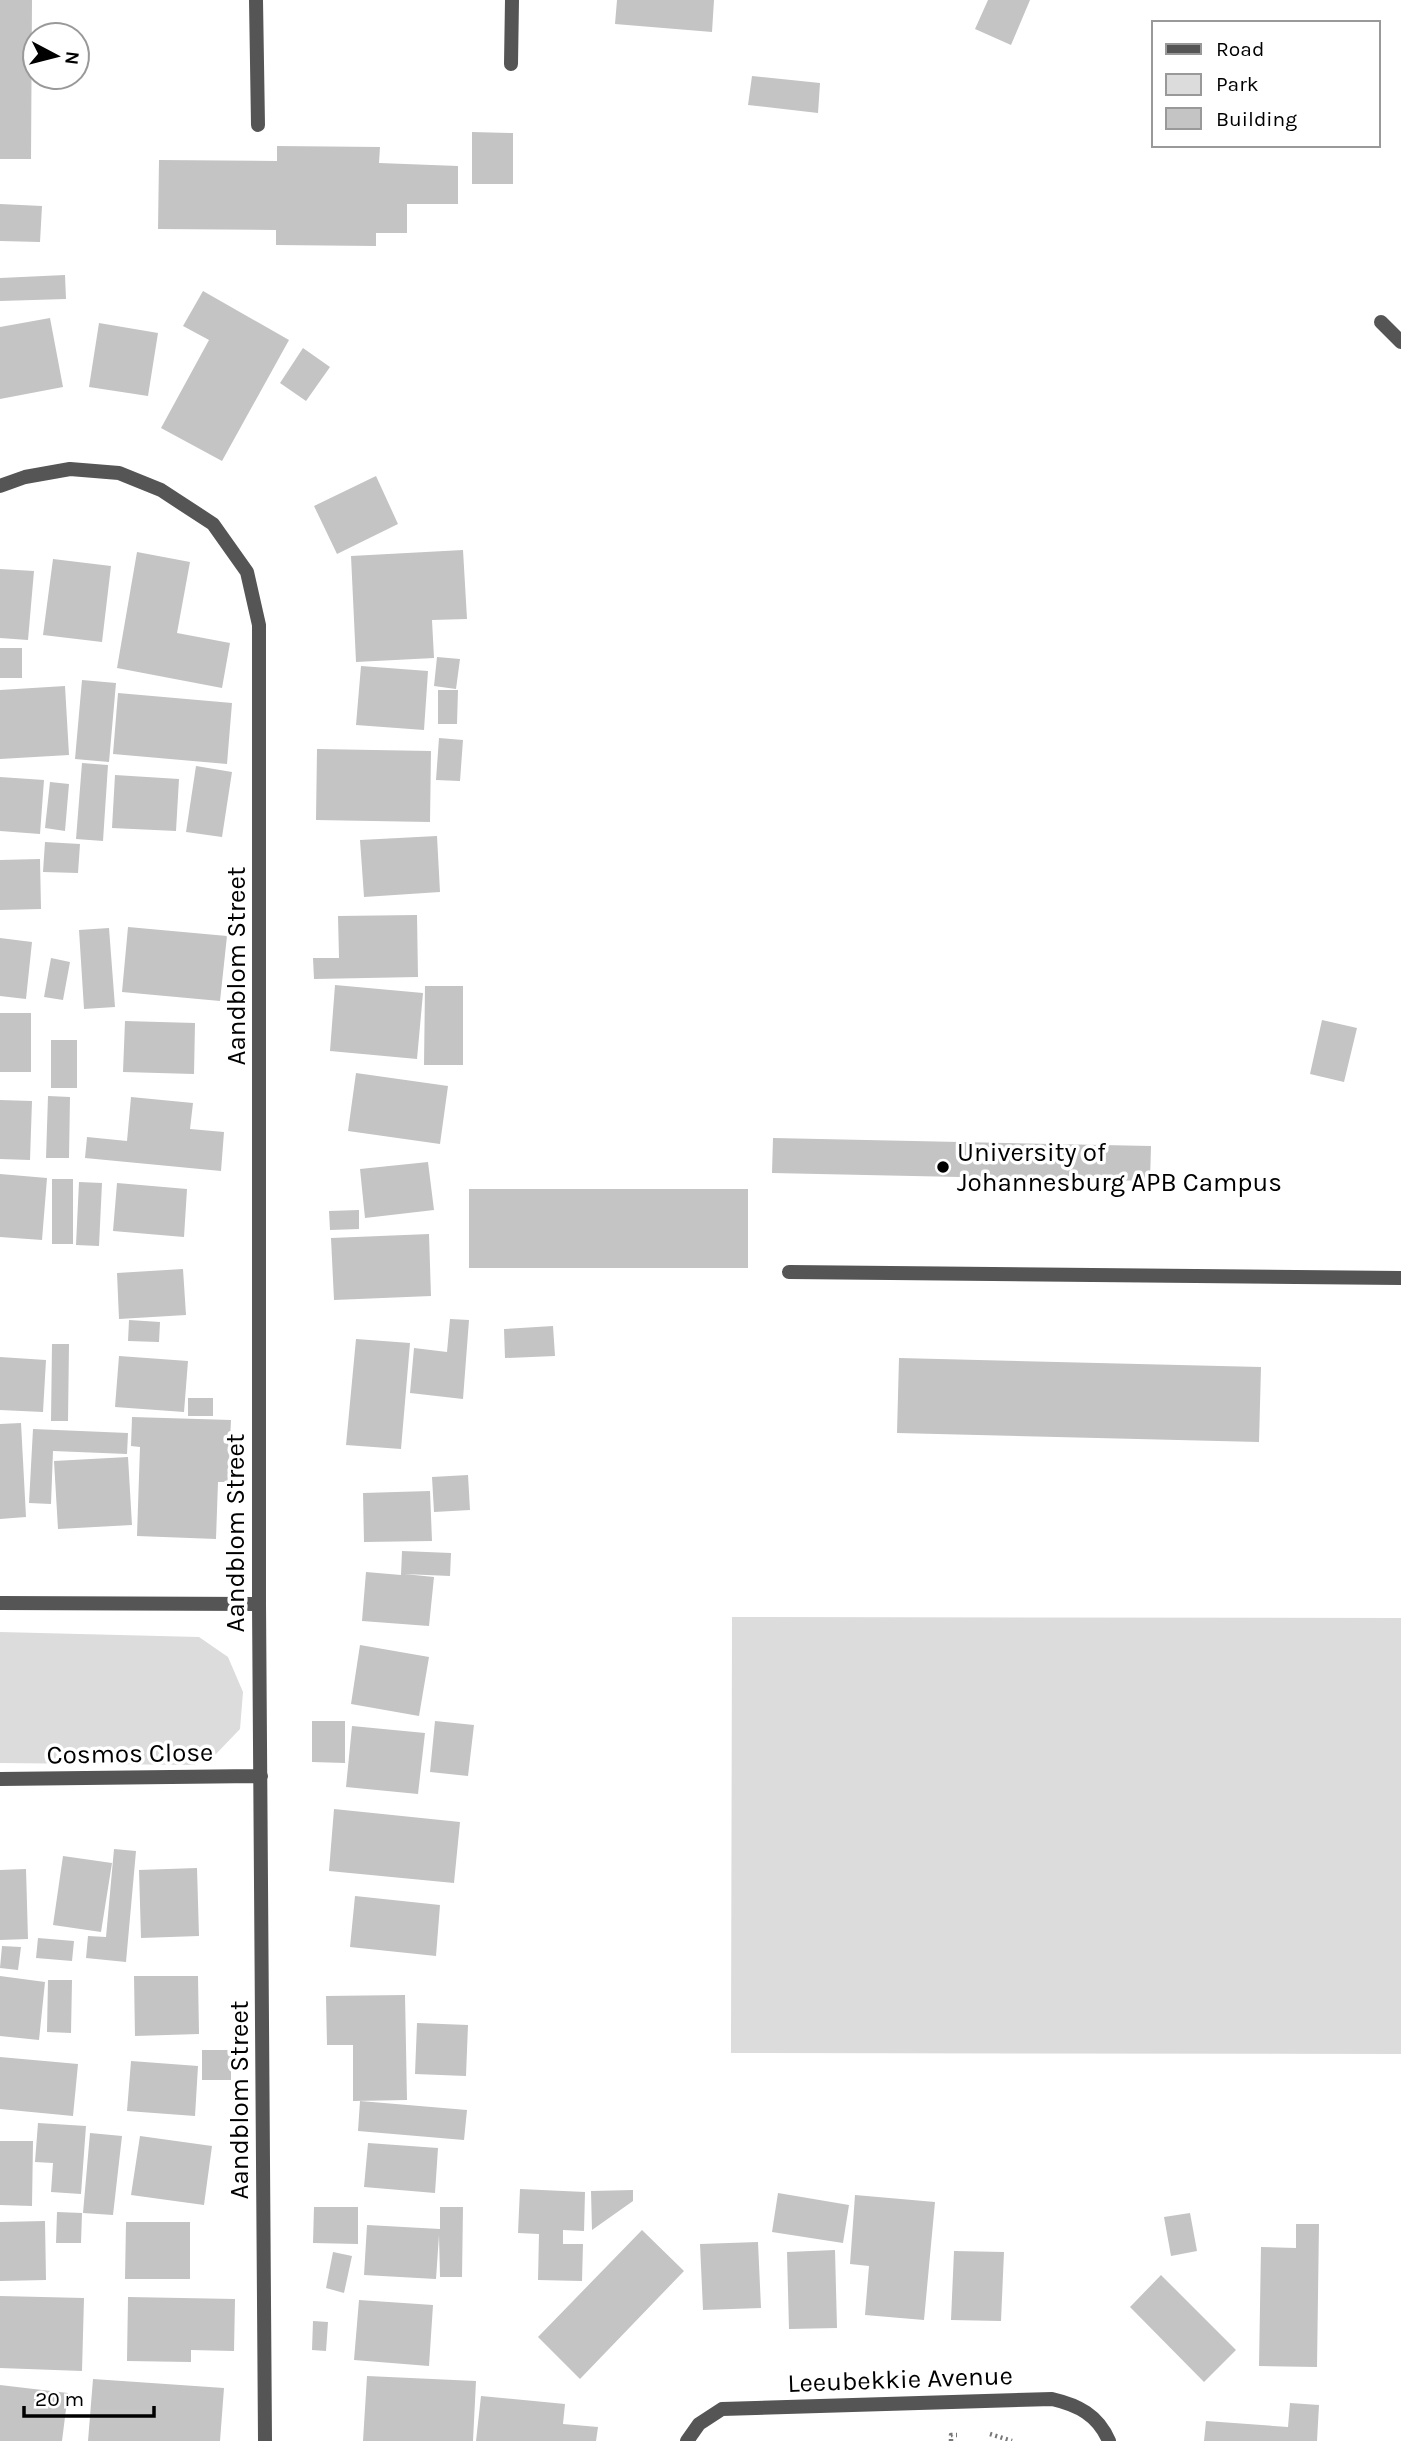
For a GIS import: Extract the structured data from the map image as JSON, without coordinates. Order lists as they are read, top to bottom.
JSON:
{
  "streets": {
    "street": ["Aandblom Street", "Cosmos Close", "Leeubekkie Avenue"]
  },
  "crossings": [
    ["Aandblom Street", "Cosmos Close"]
  ],
  "places": ["University of Johannesburg APB Campus"],
  "legend": ["Road", "Park", "Building"],
  "scale_bar": "20 m",
  "north": "right"
}
